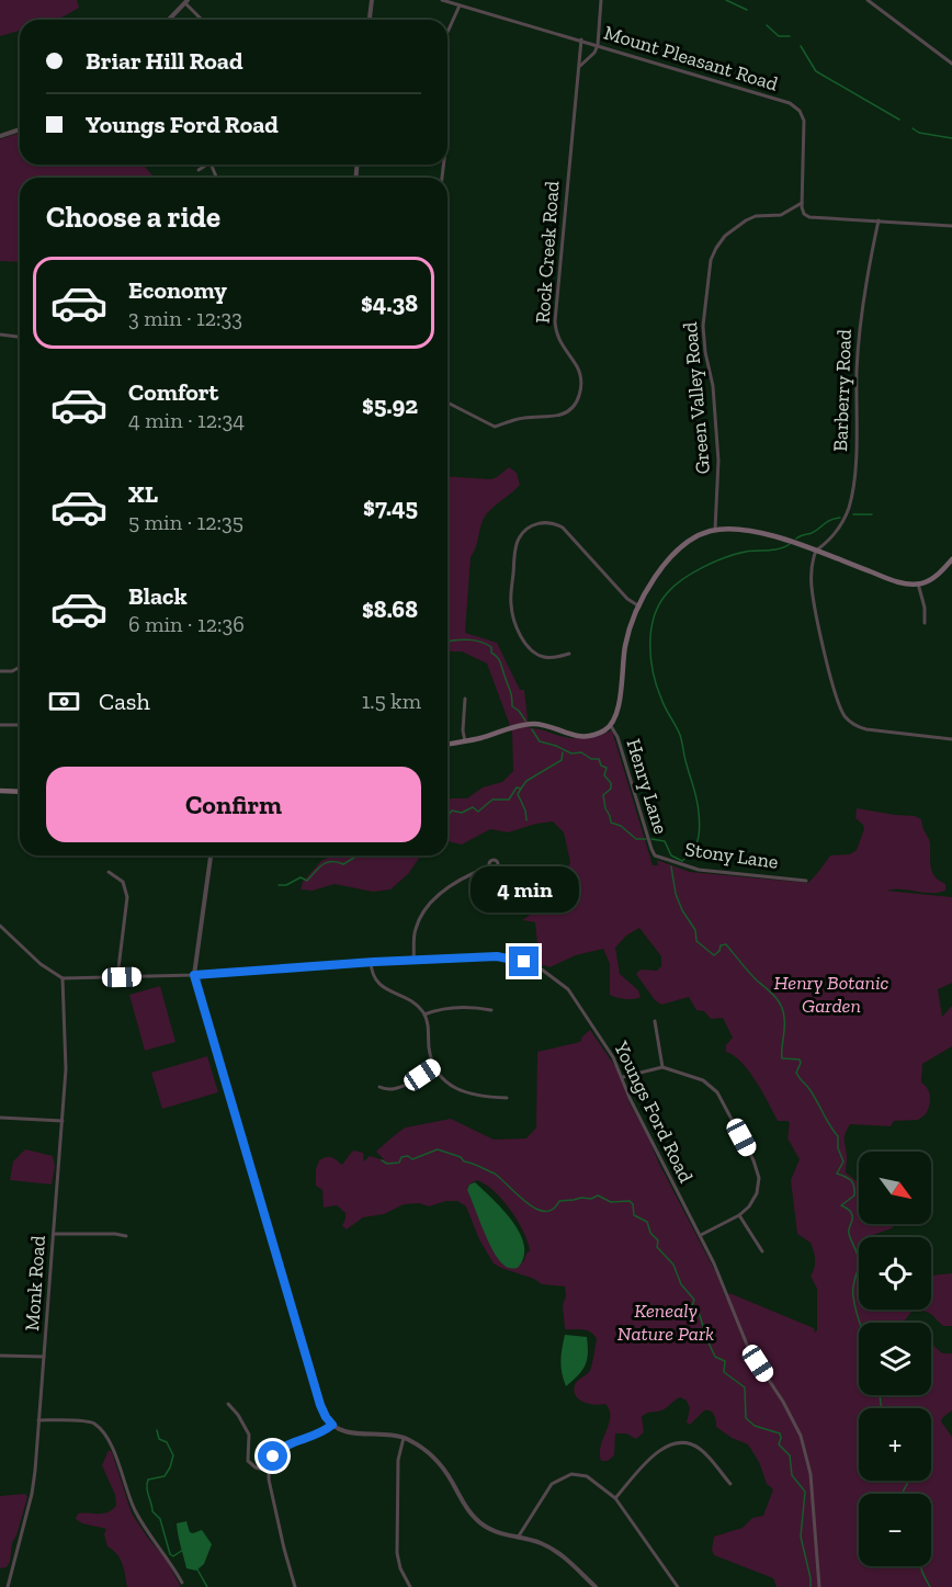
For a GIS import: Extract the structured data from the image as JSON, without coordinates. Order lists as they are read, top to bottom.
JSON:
{
  "streets": {
    "street": [
      "Mount Pleasant Road",
      "Rock Creek Road",
      "Barberry Road",
      "Green Valley Road",
      "Henry Lane",
      "Stony Lane",
      "Youngs Ford Road",
      "Monk Road"
    ]
  },
  "crossings": [
    ["Mount Pleasant Road", "Rock Creek Road"],
    ["Mount Pleasant Road", "Green Valley Road"],
    ["Henry Lane", "Stony Lane"],
    ["Youngs Ford Road", "Monk Road"]
  ],
  "parks": ["Henry Botanic Garden", "Kenealy Nature Park"],
  "north": "bottom right",
  "page": {
    "banner": ["Briar Hill Road", "Youngs Ford Road"],
    "heading": "Choose a ride",
    "list": [
      {
        "name": "Economy",
        "note": "3 min · 12:33",
        "value": "$4.38"
      },
      {
        "name": "Comfort",
        "note": "4 min · 12:34",
        "value": "$5.92"
      },
      {
        "name": "XL",
        "note": "5 min · 12:35",
        "value": "$7.45"
      },
      {
        "name": "Black",
        "note": "6 min · 12:36",
        "value": "$8.68"
      }
    ],
    "pay": ["Cash", "1.5 km"],
    "buttons": "Confirm",
    "bubble": "4 min",
    "map_buttons": ["+", "−"]
  }
}
